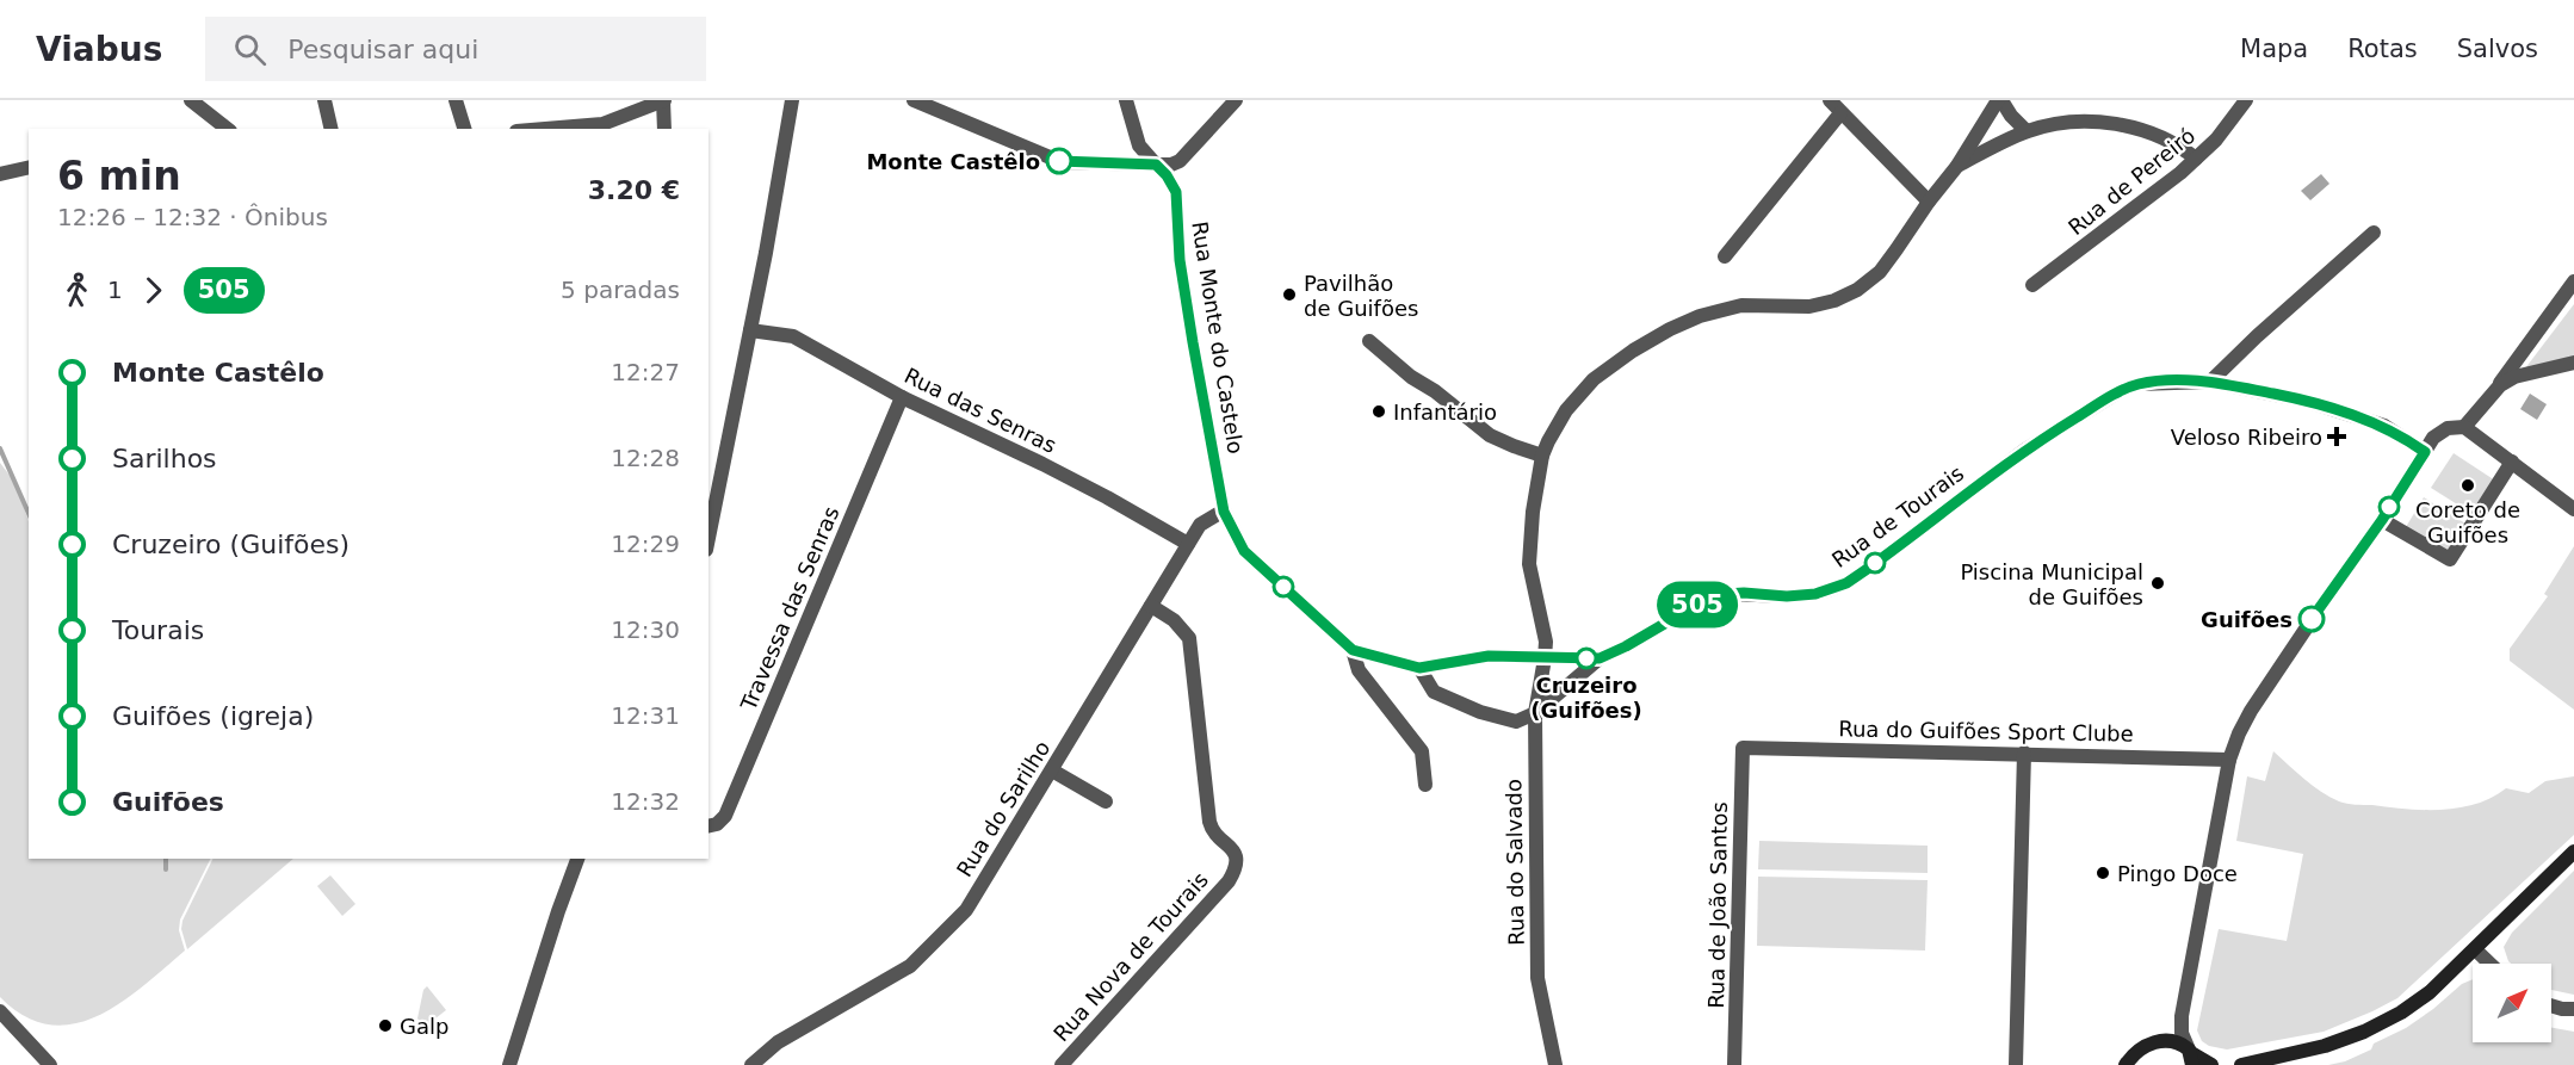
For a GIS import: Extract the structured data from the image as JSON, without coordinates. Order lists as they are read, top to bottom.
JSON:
{
  "streets": {
    "street": [
      "Rua de Pereiró",
      "Rua Monte do Castelo",
      "Rua das Senras",
      "Rua de Tourais",
      "Travessa das Senras",
      "Rua do Guifões Sport Clube",
      "Rua do Sarilho",
      "Rua do Salvado",
      "Rua de João Santos",
      "Rua Nova de Tourais"
    ]
  },
  "crossings": [
    ["Rua Monte do Castelo", "Rua de Tourais"],
    ["Rua Monte do Castelo", "Rua do Sarilho"],
    ["Rua das Senras", "Travessa das Senras"],
    ["Rua das Senras", "Rua do Sarilho"],
    ["Rua de Tourais", "Rua do Sarilho"],
    ["Rua de Tourais", "Rua do Salvado"],
    ["Rua do Guifões Sport Clube", "Rua de João Santos"],
    ["Rua do Sarilho", "Rua Nova de Tourais"]
  ],
  "places": {
    "other": [
      "Monte Castêlo",
      "Pavilhão de Guifões",
      "Infantário",
      "Coreto de Guifões",
      "Piscina Municipal de Guifões",
      "Guifões",
      "Cruzeiro (Guifões)",
      "Pingo Doce",
      "Galp"
    ],
    "health": ["Veloso Ribeiro"]
  },
  "lines": ["bus line 505"],
  "north": "top right",
  "page": {
    "header": "Viabus",
    "search": "Pesquisar aqui",
    "nav": ["Mapa", "Rotas", "Salvos"],
    "on_map": "505",
    "heading": ["6 min", "12:26 – 12:32 · Ônibus", "3.20 €"],
    "legs": ["1", "505", "5 paradas"],
    "list": [
      {
        "name": "Monte Castêlo",
        "value": "12:27"
      },
      {
        "name": "Sarilhos",
        "value": "12:28"
      },
      {
        "name": "Cruzeiro (Guifões)",
        "value": "12:29"
      },
      {
        "name": "Tourais",
        "value": "12:30"
      },
      {
        "name": "Guifões (igreja)",
        "value": "12:31"
      },
      {
        "name": "Guifões",
        "value": "12:32"
      }
    ]
  }
}
